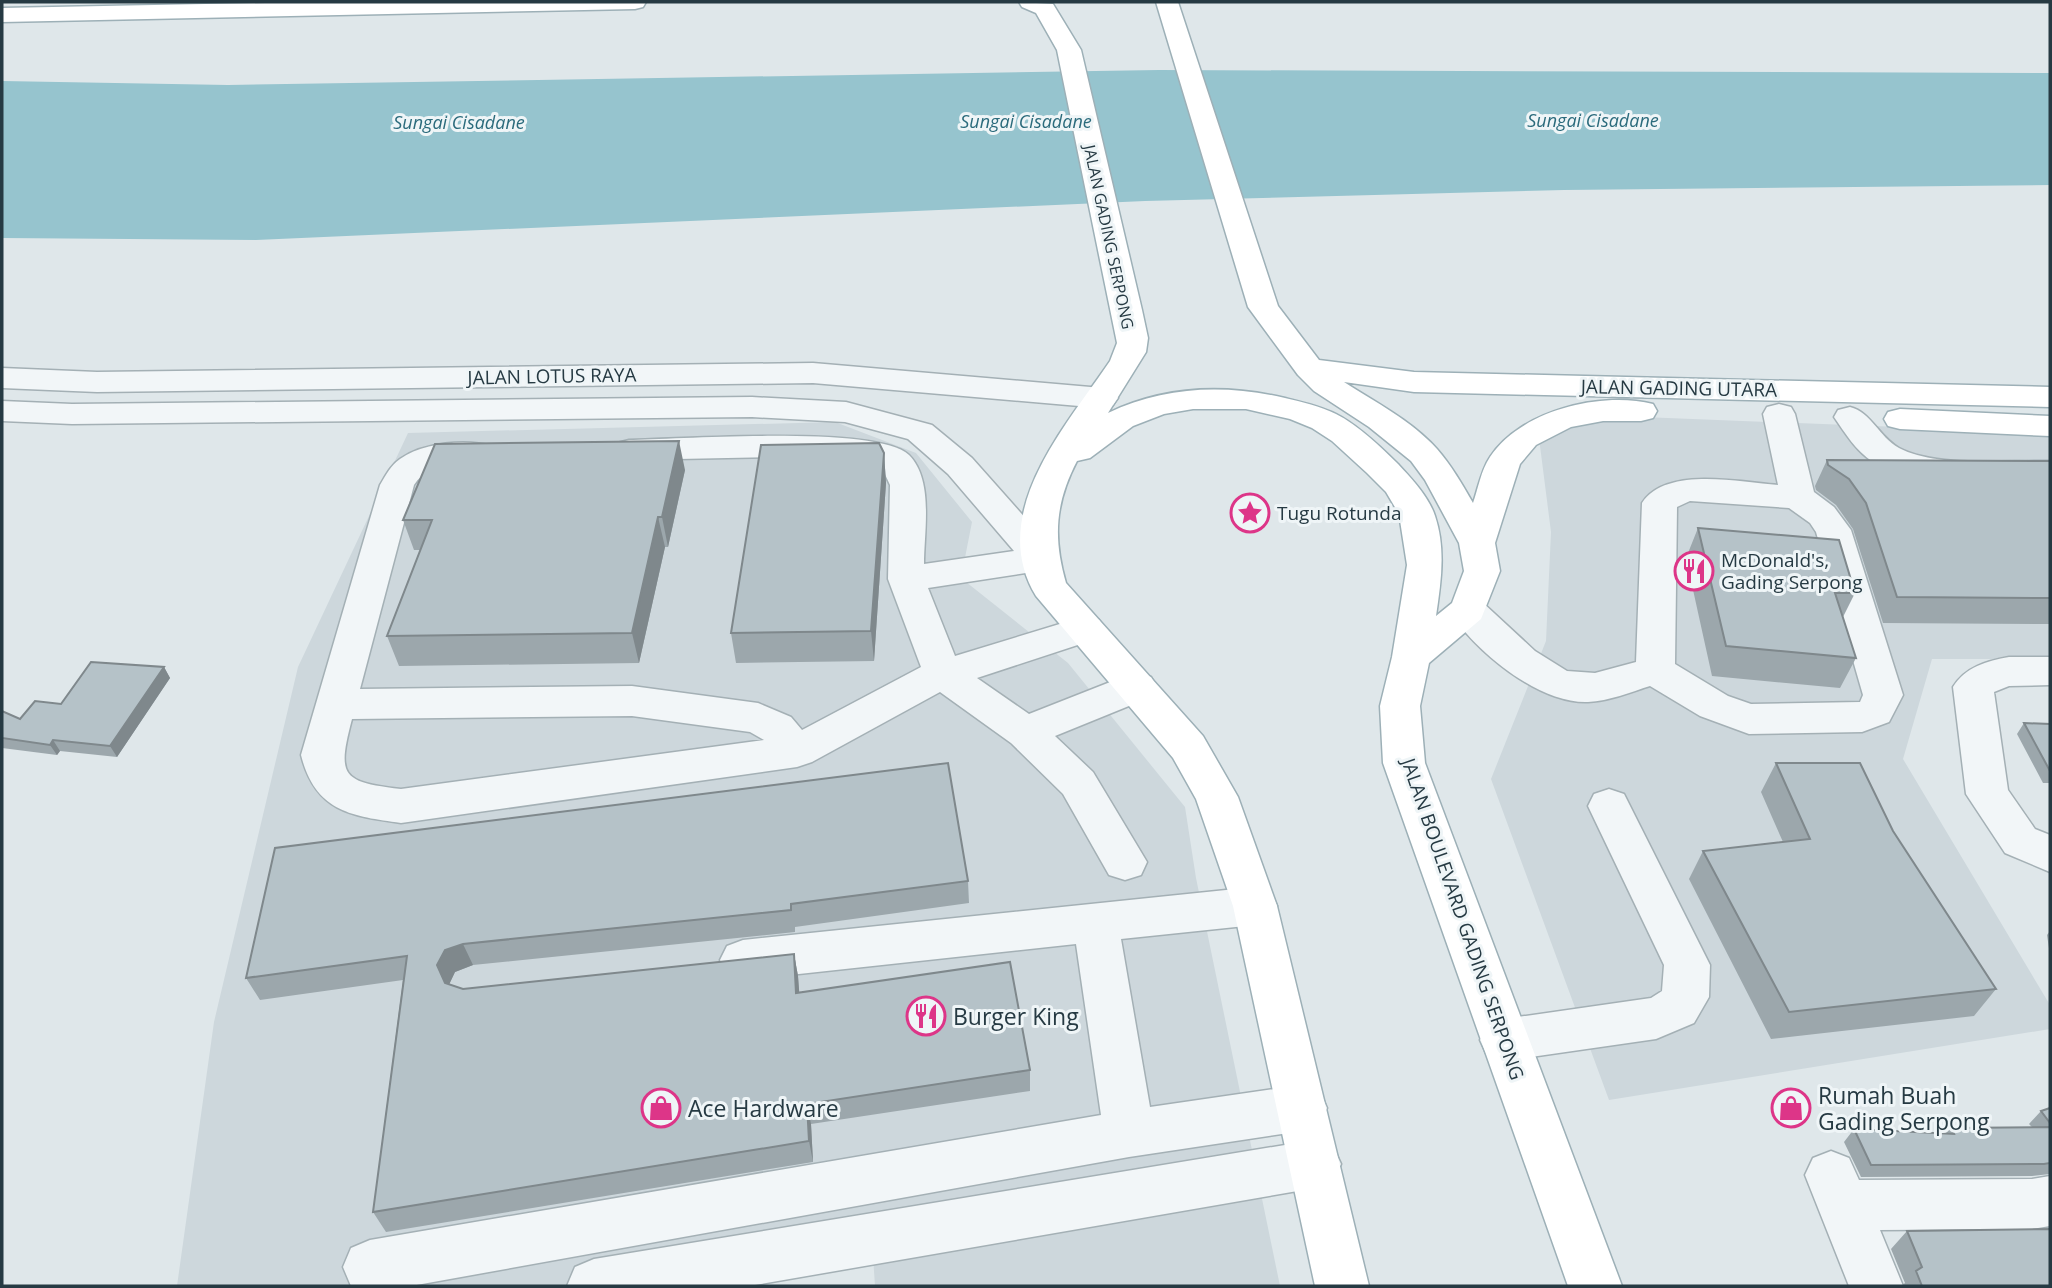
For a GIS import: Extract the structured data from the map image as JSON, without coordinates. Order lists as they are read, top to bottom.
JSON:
{
  "streets": {
    "main road": ["JALAN GADING SERPONG", "JALAN GADING UTARA", "JALAN BOULEVARD GADING SERPONG"],
    "street": ["JALAN LOTUS RAYA"]
  },
  "crossings": [
    ["JALAN GADING SERPONG", "JALAN LOTUS RAYA"]
  ],
  "water": ["Sungai Cisadane"],
  "places": {
    "place": ["Tugu Rotunda"],
    "restaurant": ["McDonald's, Gading Serpong", "Burger King"],
    "shop": ["Ace Hardware", "Rumah Buah Gading Serpong"]
  }
}
